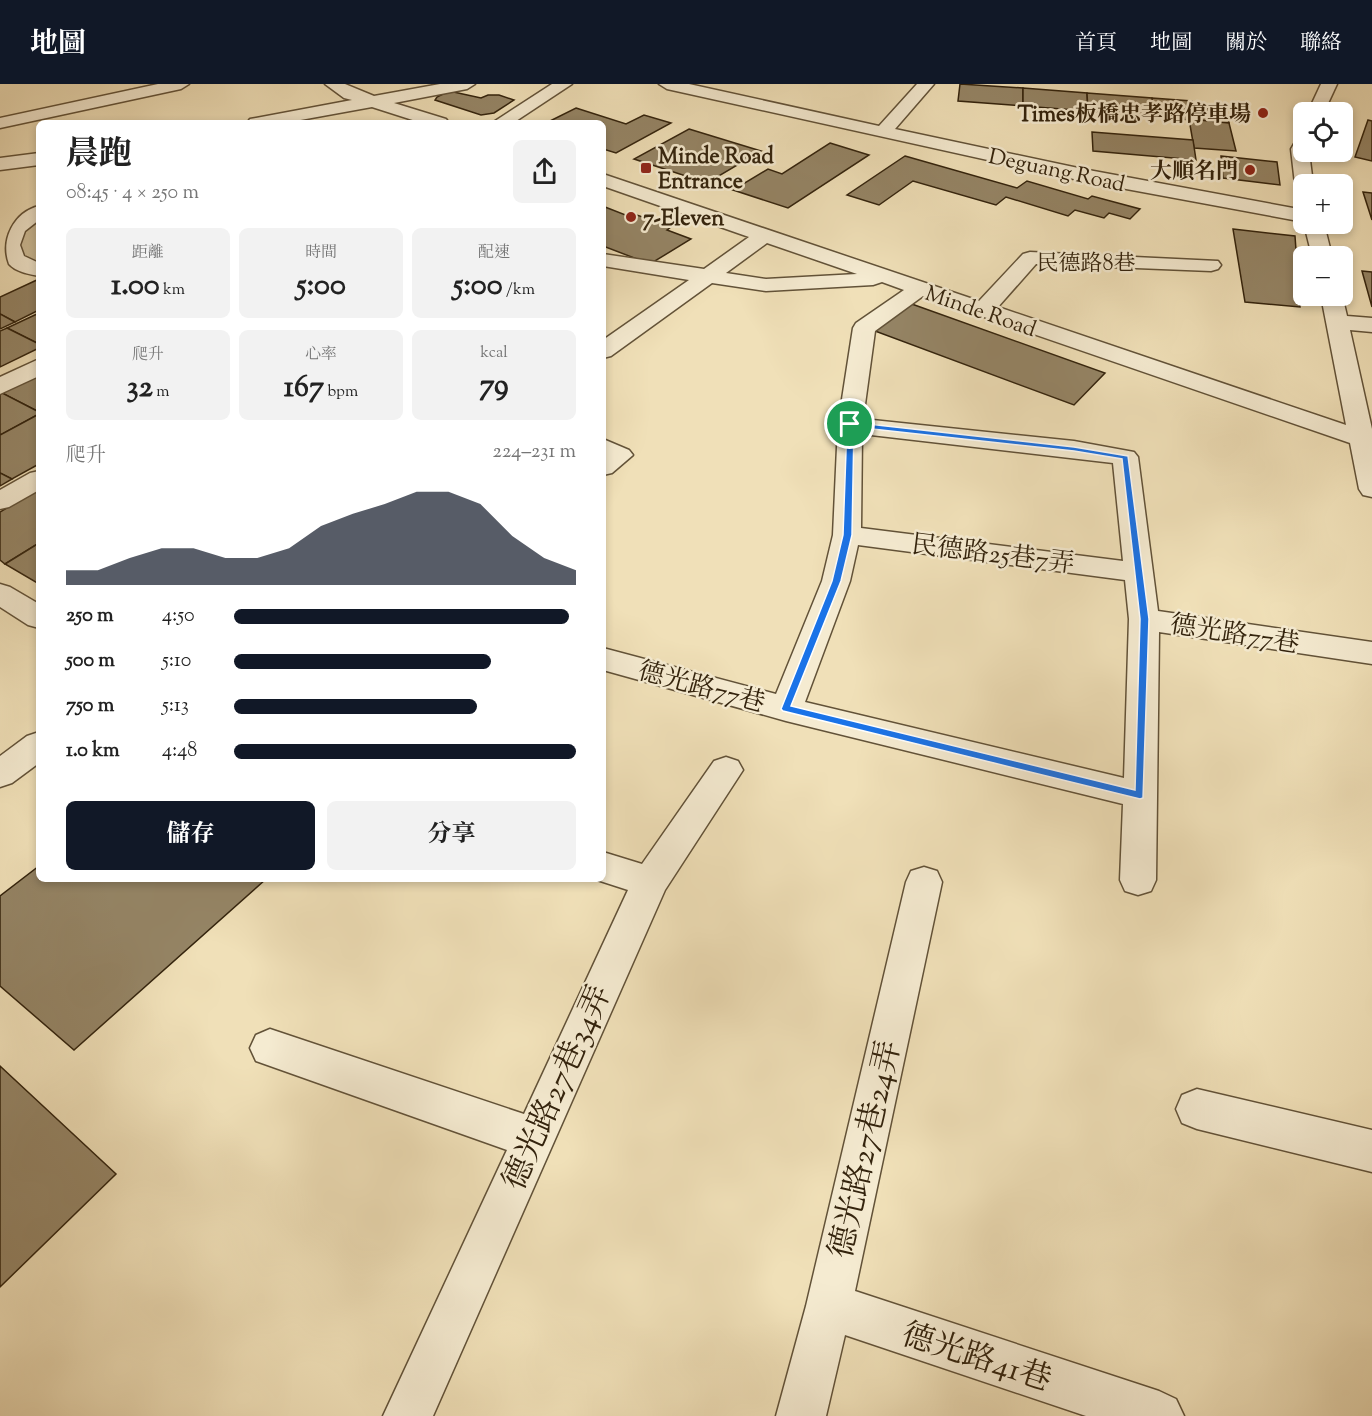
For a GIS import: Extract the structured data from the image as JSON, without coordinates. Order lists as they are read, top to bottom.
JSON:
{
  "streets": {
    "street": [
      "Deguang Road",
      "民德路8巷",
      "Minde Road",
      "民德路25巷7弄",
      "德光路77巷",
      "德光路27巷34弄",
      "德光路27巷24弄",
      "德光路41巷"
    ]
  },
  "crossings": [
    ["民德路8巷", "Minde Road"],
    ["德光路27巷24弄", "德光路41巷"]
  ],
  "places": {
    "other": ["Times板橋忠孝路停車場", "大順名門", "7-Eleven"],
    "transit": ["Minde Road Entrance"]
  },
  "page": {
    "header": "地圖",
    "nav": [
      "首頁",
      "地圖",
      "關於",
      "聯絡"
    ],
    "map_buttons": ["+", "−"],
    "heading": ["晨跑", "08:45 · 4 × 250 m"],
    "stats": [
      ["距離", "1.00 km"],
      ["時間", "5:00"],
      ["配速", "5:00 /km"],
      ["爬升", "32 m"],
      ["心率", "167 bpm"],
      ["kcal", "79"]
    ],
    "chart": ["爬升", "224–231 m"],
    "list": [
      {
        "name": "250 m",
        "note": "4:50"
      },
      {
        "name": "500 m",
        "note": "5:10"
      },
      {
        "name": "750 m",
        "note": "5:13"
      },
      {
        "name": "1.0 km",
        "note": "4:48"
      }
    ],
    "buttons": ["儲存", "分享"]
  }
}
